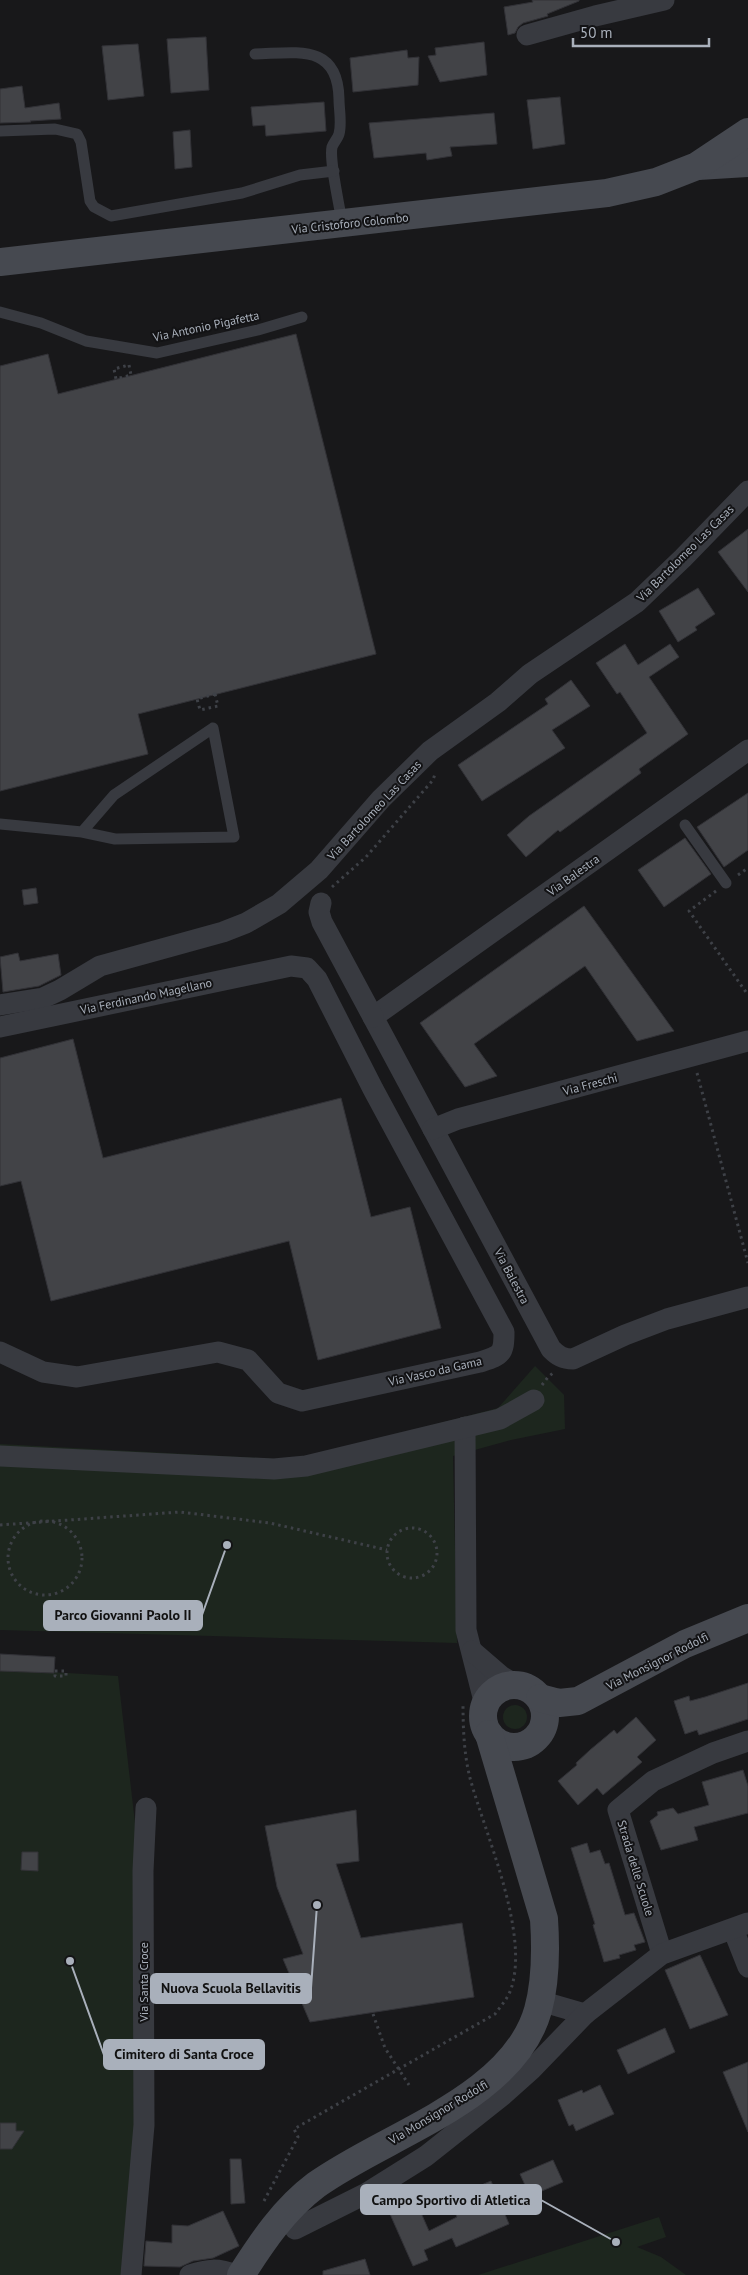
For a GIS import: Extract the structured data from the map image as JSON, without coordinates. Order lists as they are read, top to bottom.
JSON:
{
  "streets": {
    "street": [
      "Via Cristoforo Colombo",
      "Via Bartolomeo Las Casas",
      "Via Balestra",
      "Via Ferdinando Magellano",
      "Via Freschi",
      "Via Vasco da Gama",
      "Via Monsignor Rodolfi",
      "Strada delle Scuole",
      "Via Santa Croce"
    ],
    "lane": ["Via Antonio Pigafetta"]
  },
  "crossings": [
    ["Via Balestra", "Via Freschi"],
    ["Via Ferdinando Magellano", "Via Vasco da Gama"]
  ],
  "places": [
    "Parco Giovanni Paolo II",
    "Nuova Scuola Bellavitis",
    "Cimitero di Santa Croce",
    "Campo Sportivo di Atletica"
  ],
  "scale_bar": "50 m"
}
